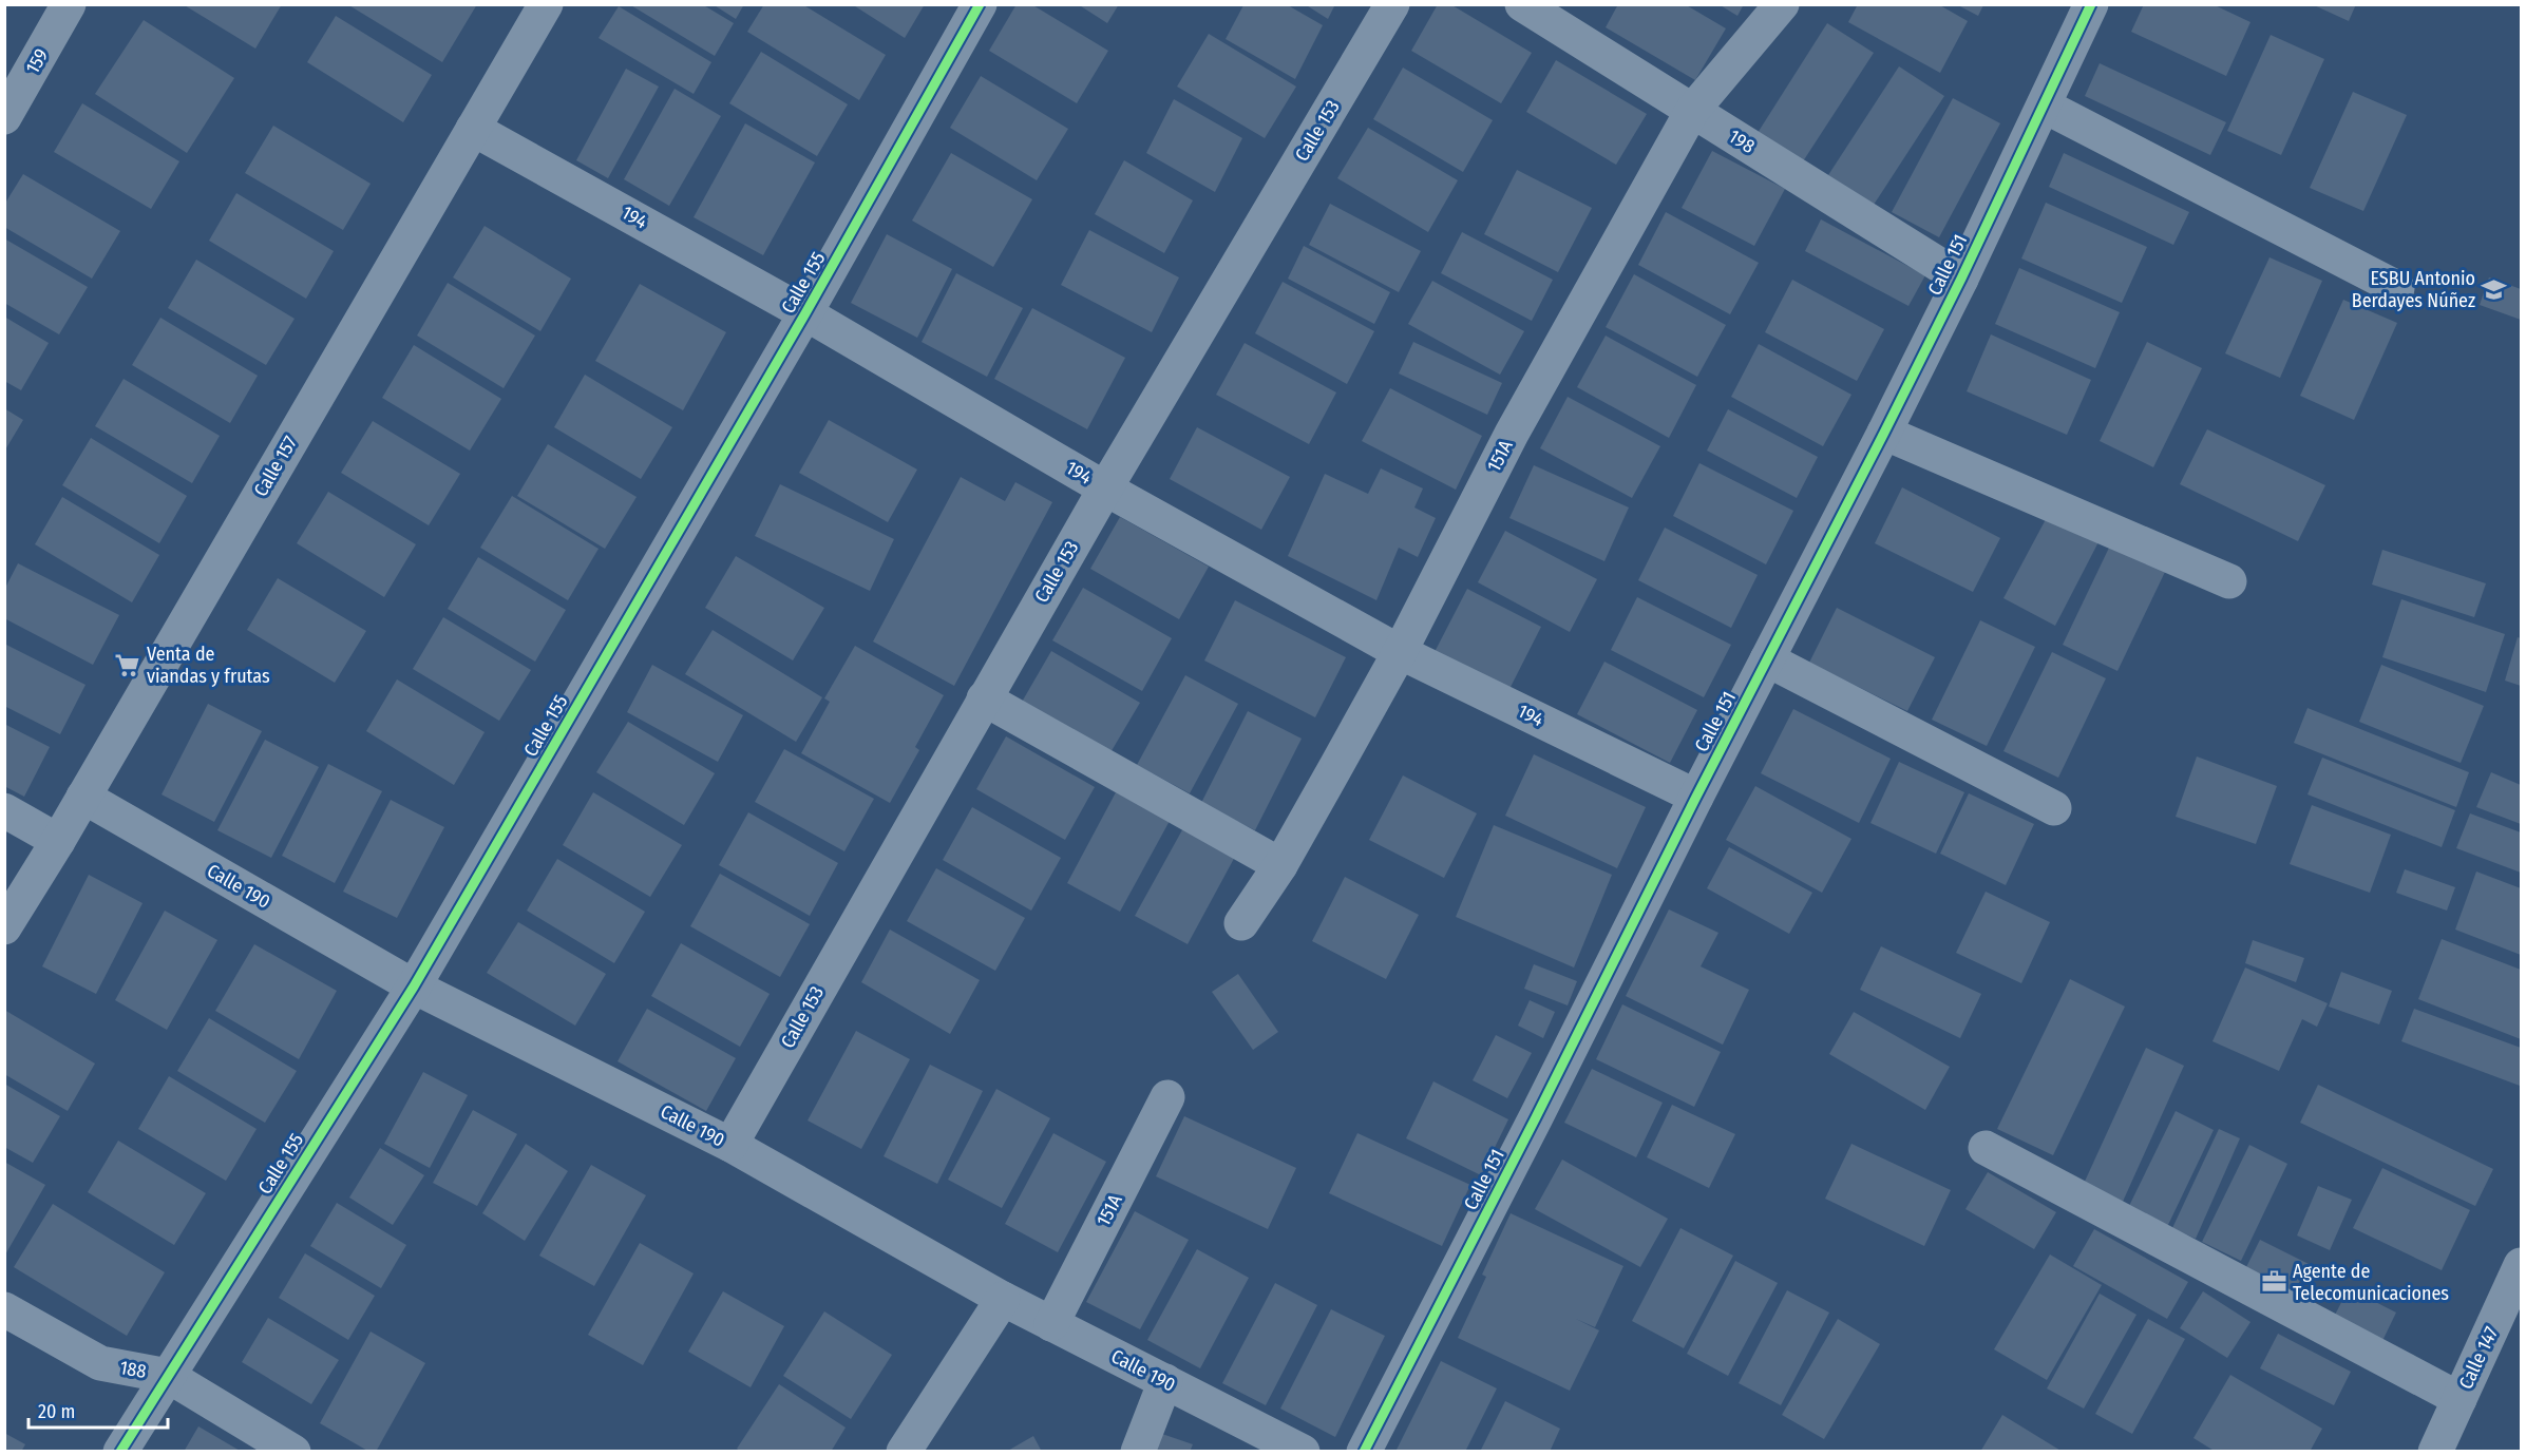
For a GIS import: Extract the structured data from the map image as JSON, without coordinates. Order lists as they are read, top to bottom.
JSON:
{
  "streets": {
    "street": [
      "159",
      "Calle 153",
      "198",
      "194",
      "Calle 151",
      "Calle 155",
      "151A",
      "Calle 157",
      "Calle 190",
      "Calle 147",
      "188"
    ]
  },
  "crossings": [
    ["Calle 153", "194"],
    ["Calle 153", "Calle 190"],
    ["198", "Calle 151"],
    ["198", "151A"],
    ["194", "Calle 151"],
    ["194", "Calle 155"],
    ["194", "151A"],
    ["194", "Calle 157"],
    ["Calle 155", "Calle 190"],
    ["Calle 155", "188"],
    ["151A", "Calle 190"],
    ["Calle 157", "Calle 190"]
  ],
  "places": {
    "school or university": ["ESBU Antonio Berdayes Núñez"],
    "supermarket": ["Venta de viandas y frutas"],
    "office": ["Agente de Telecomunicaciones"]
  },
  "scale_bar": "20 m"
}
